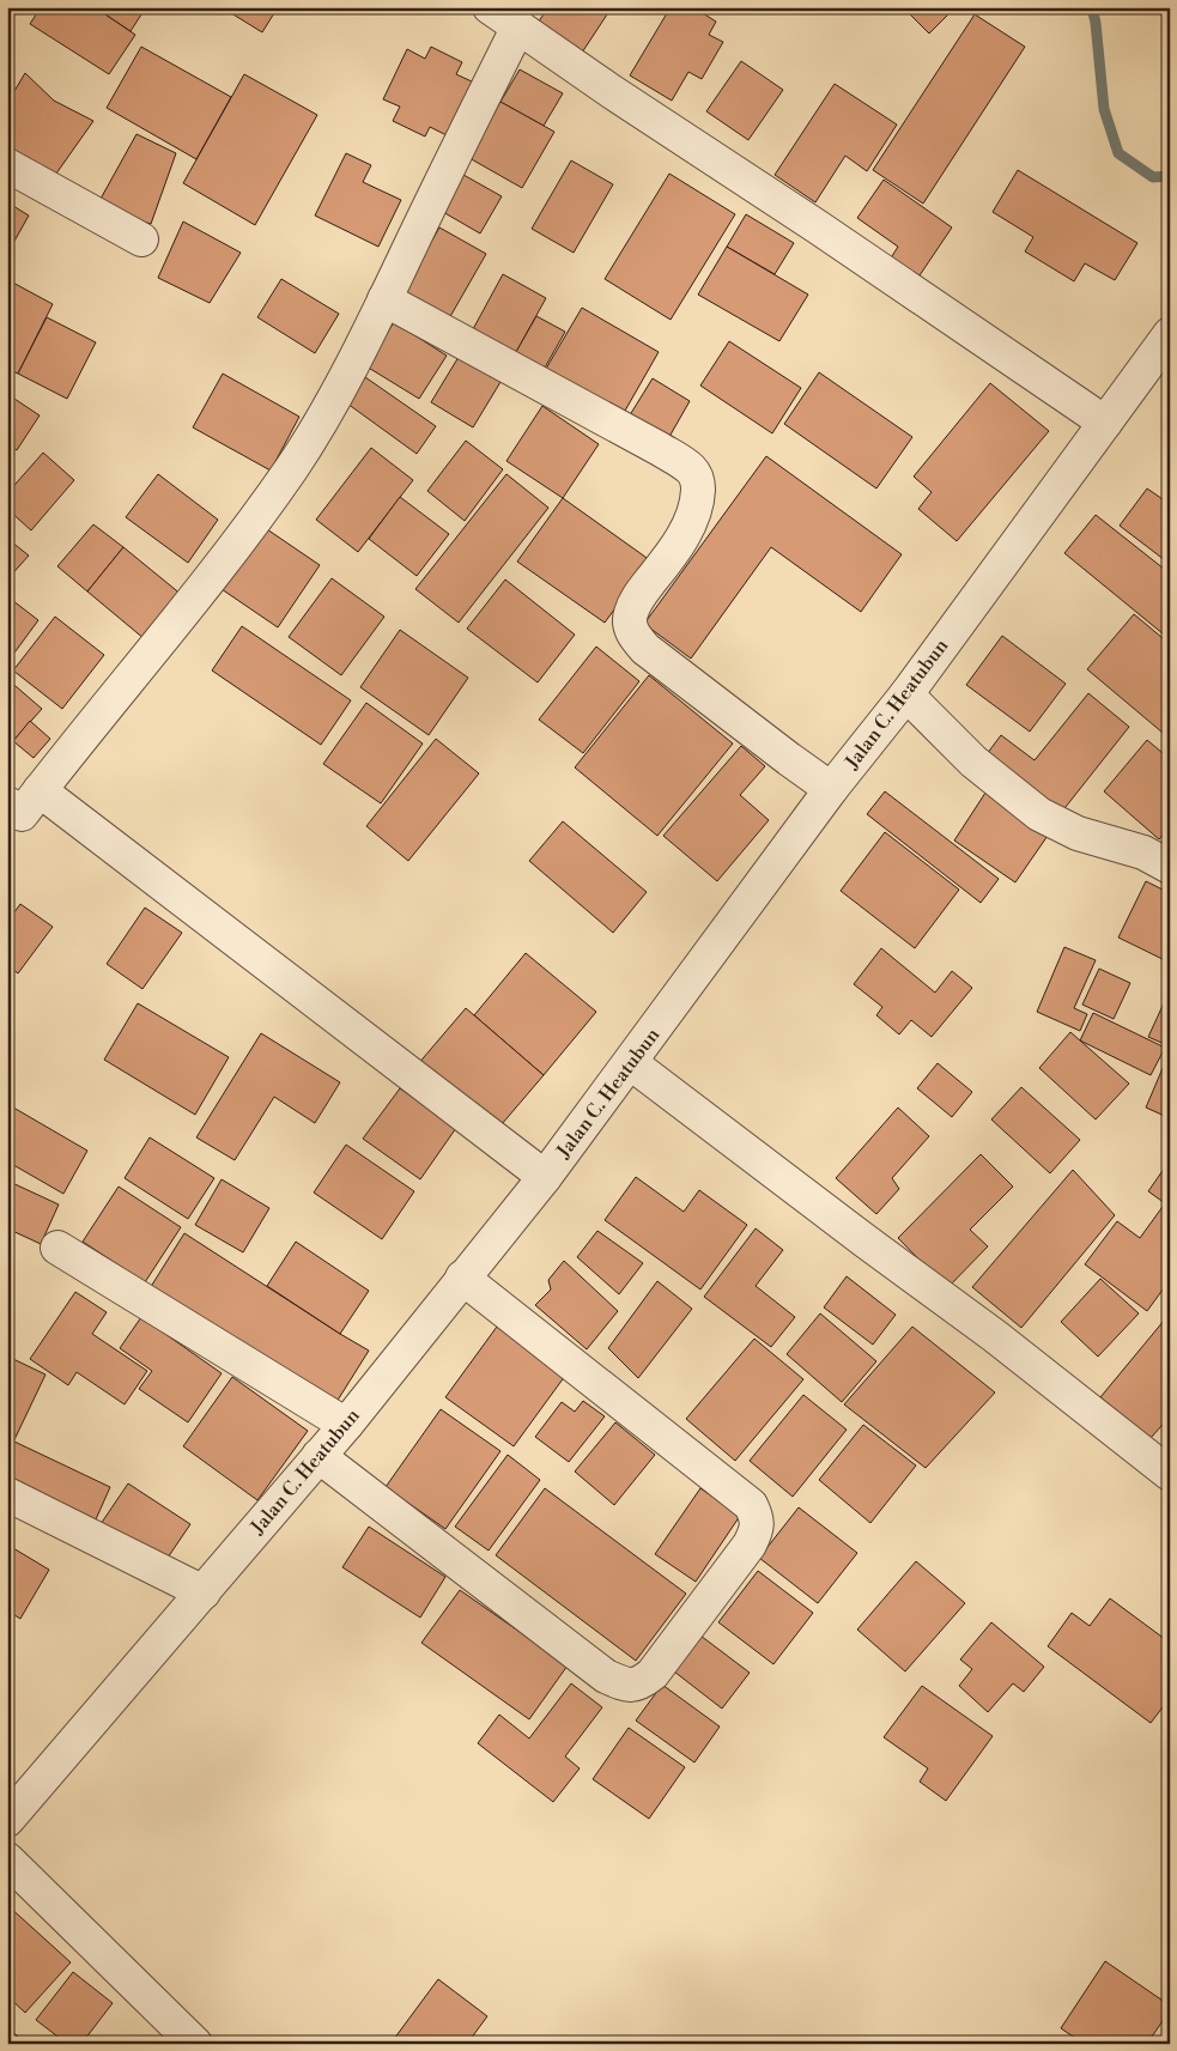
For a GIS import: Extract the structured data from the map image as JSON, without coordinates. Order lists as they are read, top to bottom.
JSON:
{
  "streets": {
    "street": ["Jalan C. Heatubun"]
  }
}
